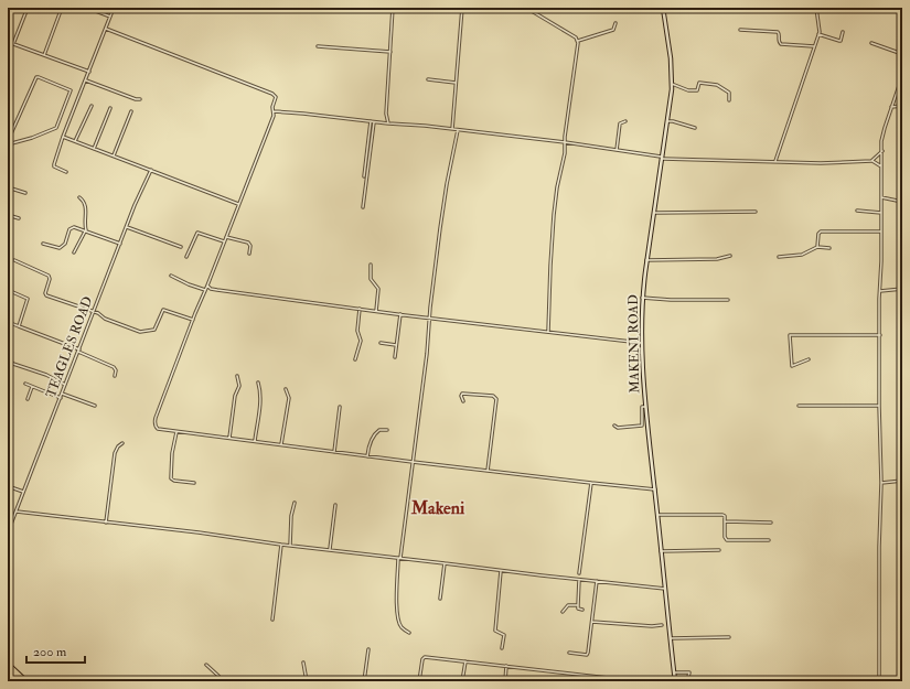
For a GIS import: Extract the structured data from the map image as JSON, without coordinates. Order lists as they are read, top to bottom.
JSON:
{
  "streets": {
    "main road": ["MAKENI ROAD"],
    "street": ["TEAGLES ROAD"]
  },
  "districts": ["Makeni"],
  "scale_bar": "200 m"
}
